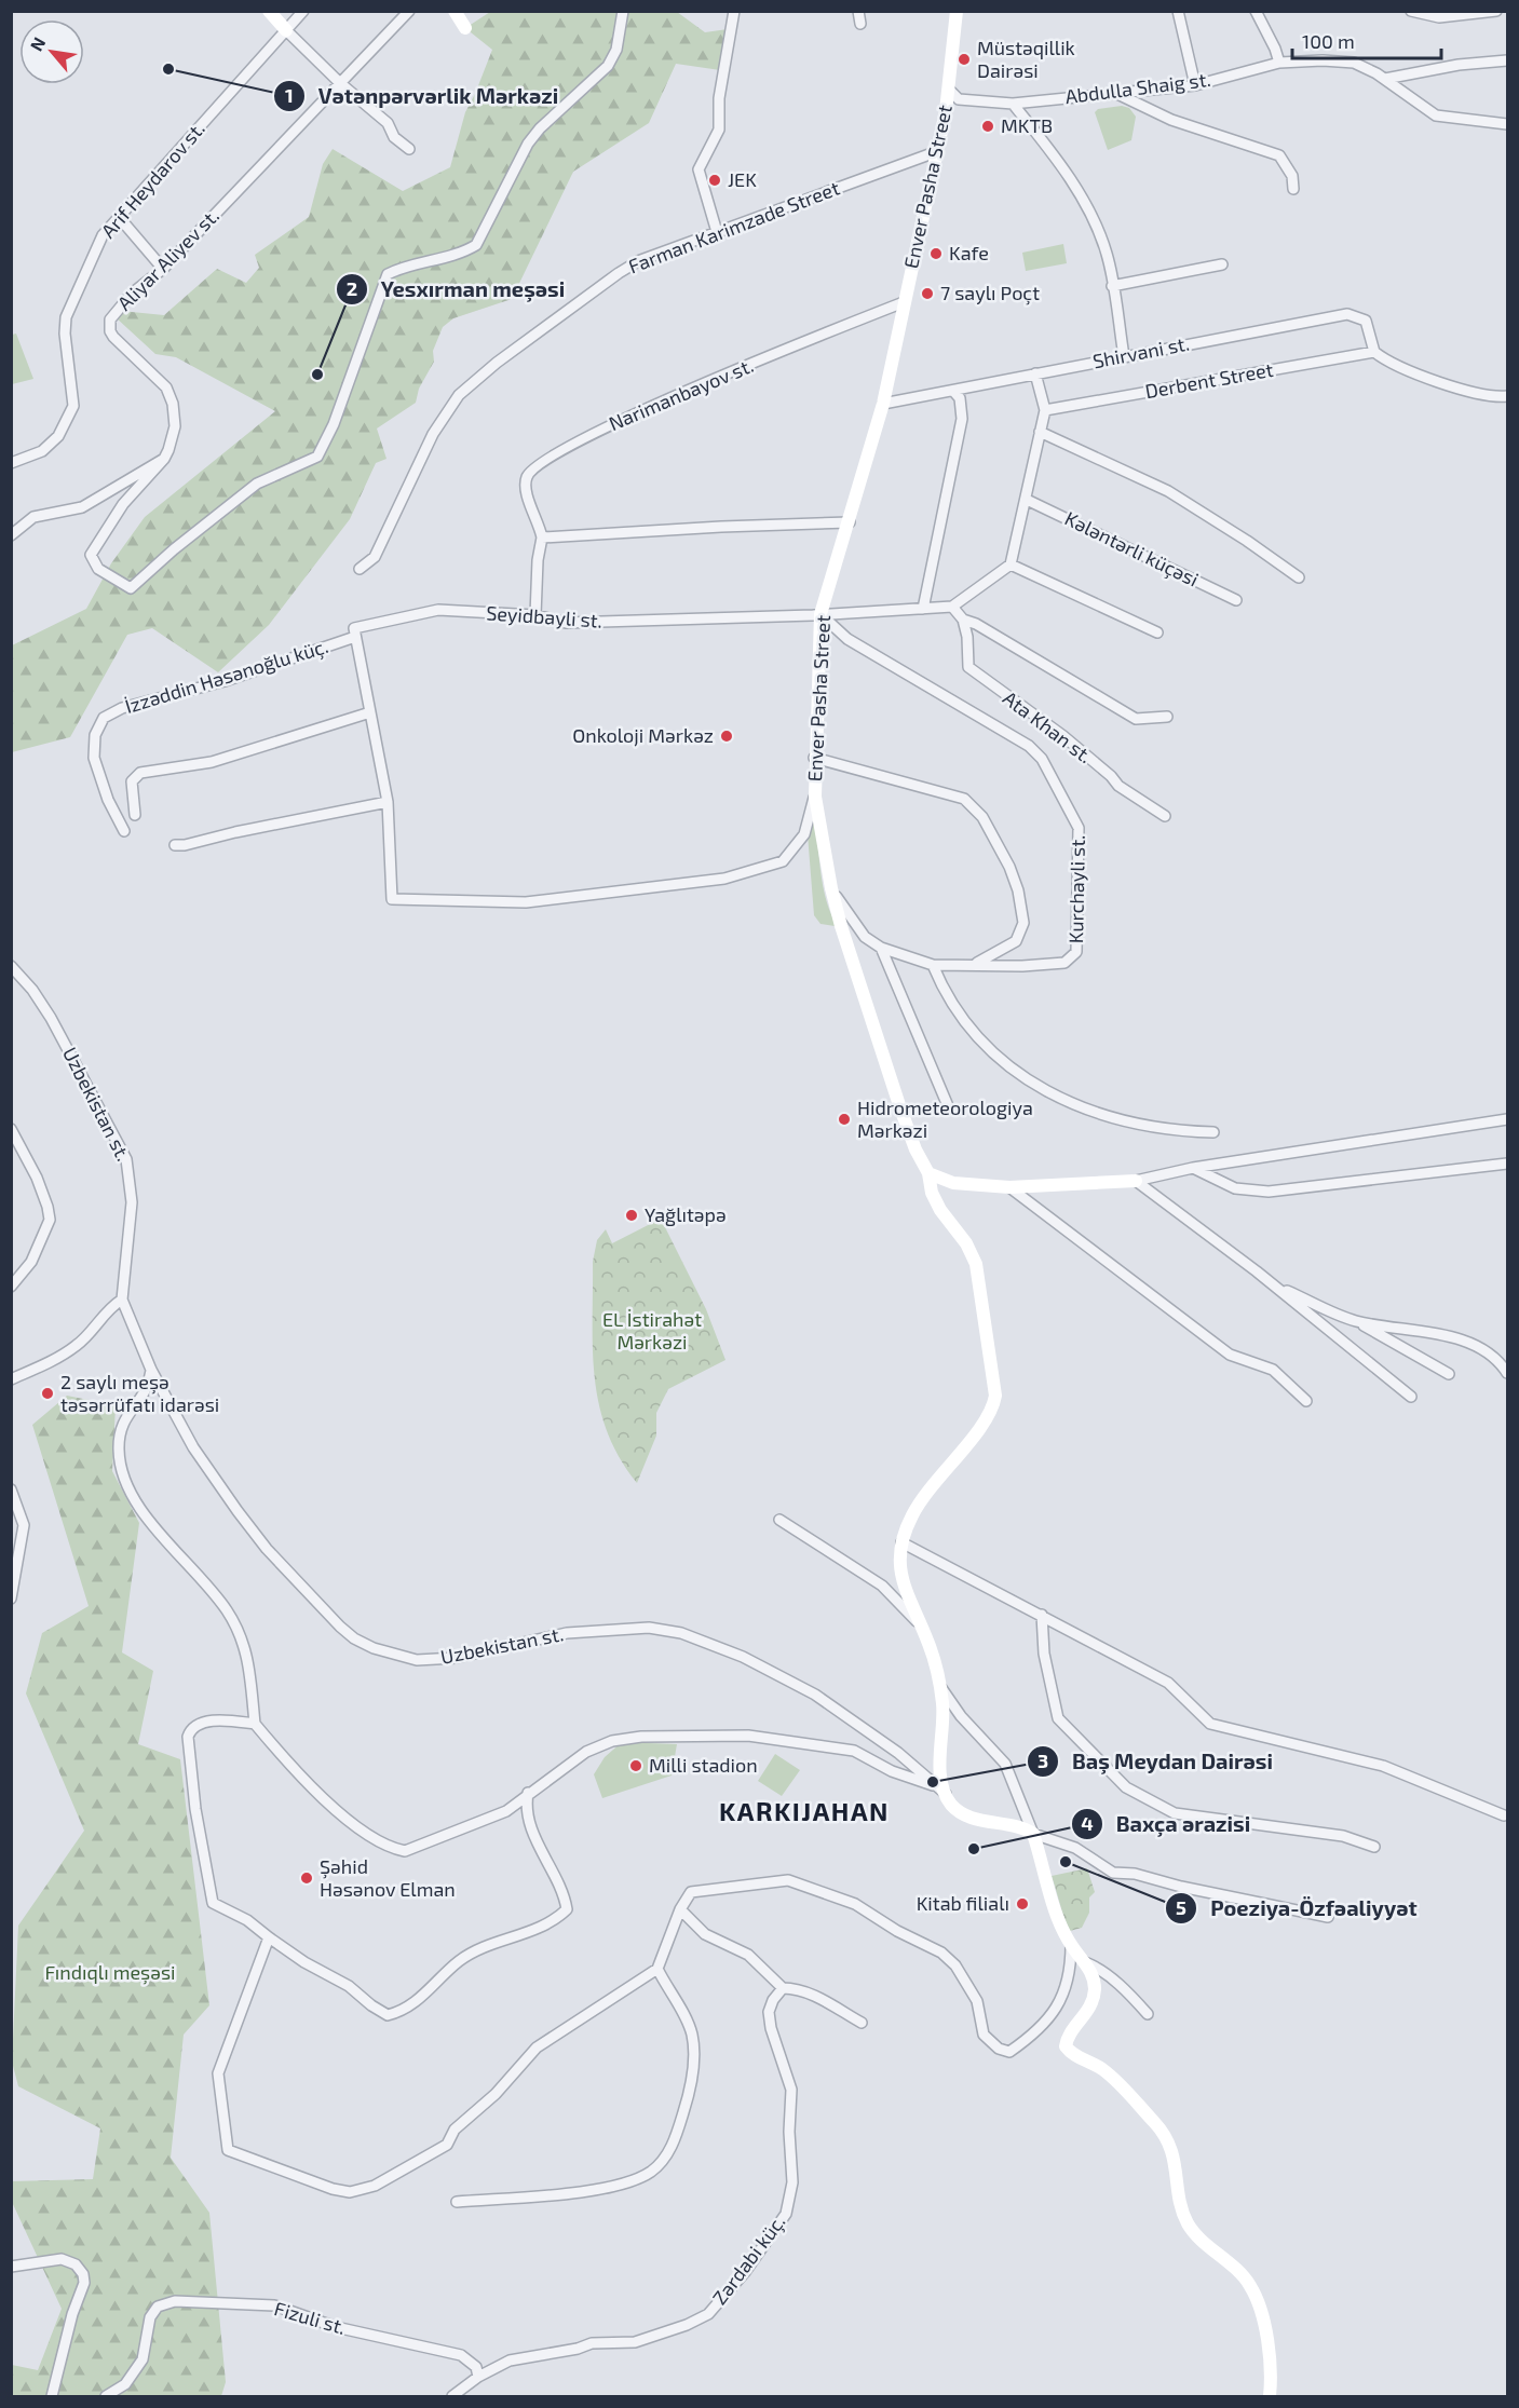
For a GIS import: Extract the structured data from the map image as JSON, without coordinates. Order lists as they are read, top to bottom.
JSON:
{
  "streets": {
    "street": [
      "Abdulla Shaig st.",
      "Arif Heydarov st.",
      "Enver Pasha Street",
      "Farman Karimzade Street",
      "Aliyar Aliyev st.",
      "Shirvani st.",
      "Derbent Street",
      "Narimanbayov st.",
      "Kələntərli küçəsi",
      "Seyidbayli st.",
      "İzzəddin Həsənoğlu küç.",
      "Ata Khan st.",
      "Kurchayli st.",
      "Uzbekistan st.",
      "Zərdabi küç.",
      "Fizuli st."
    ]
  },
  "crossings": [
    ["Abdulla Shaig st.", "Enver Pasha Street"],
    ["Enver Pasha Street", "Farman Karimzade Street"],
    ["Enver Pasha Street", "Shirvani st."],
    ["Enver Pasha Street", "Narimanbayov st."],
    ["Enver Pasha Street", "Seyidbayli st."],
    ["Enver Pasha Street", "Kurchayli st."],
    ["Enver Pasha Street", "Uzbekistan st."],
    ["Shirvani st.", "Derbent Street"],
    ["Narimanbayov st.", "Seyidbayli st."],
    ["Seyidbayli st.", "İzzəddin Həsənoğlu küç."],
    ["Seyidbayli st.", "Kurchayli st."],
    ["Zərdabi küç.", "Fizuli st."]
  ],
  "districts": ["KARKIJAHAN"],
  "parks": ["EL İstirahət Mərkəzi", "Fındıqlı meşəsi"],
  "places": [
    "Müstəqillik Dairəsi",
    "Vətənpərvərlik Mərkəzi",
    "MKTB",
    "JEK",
    "Kafe",
    "7 saylı Poçt",
    "Yesxırman meşəsi",
    "Onkoloji Mərkəz",
    "Hidrometeorologiya Mərkəzi",
    "Yağlıtəpə",
    "2 saylı meşə təsərrüfatı idarəsi",
    "Milli stadion",
    "Baş Meydan Dairəsi",
    "Baxça ərazisi",
    "Poeziya-Özfəaliyyət",
    "Şəhid Həsənov Elman",
    "Kitab filialı"
  ],
  "scale_bar": "100 m",
  "north": "top left"
}
